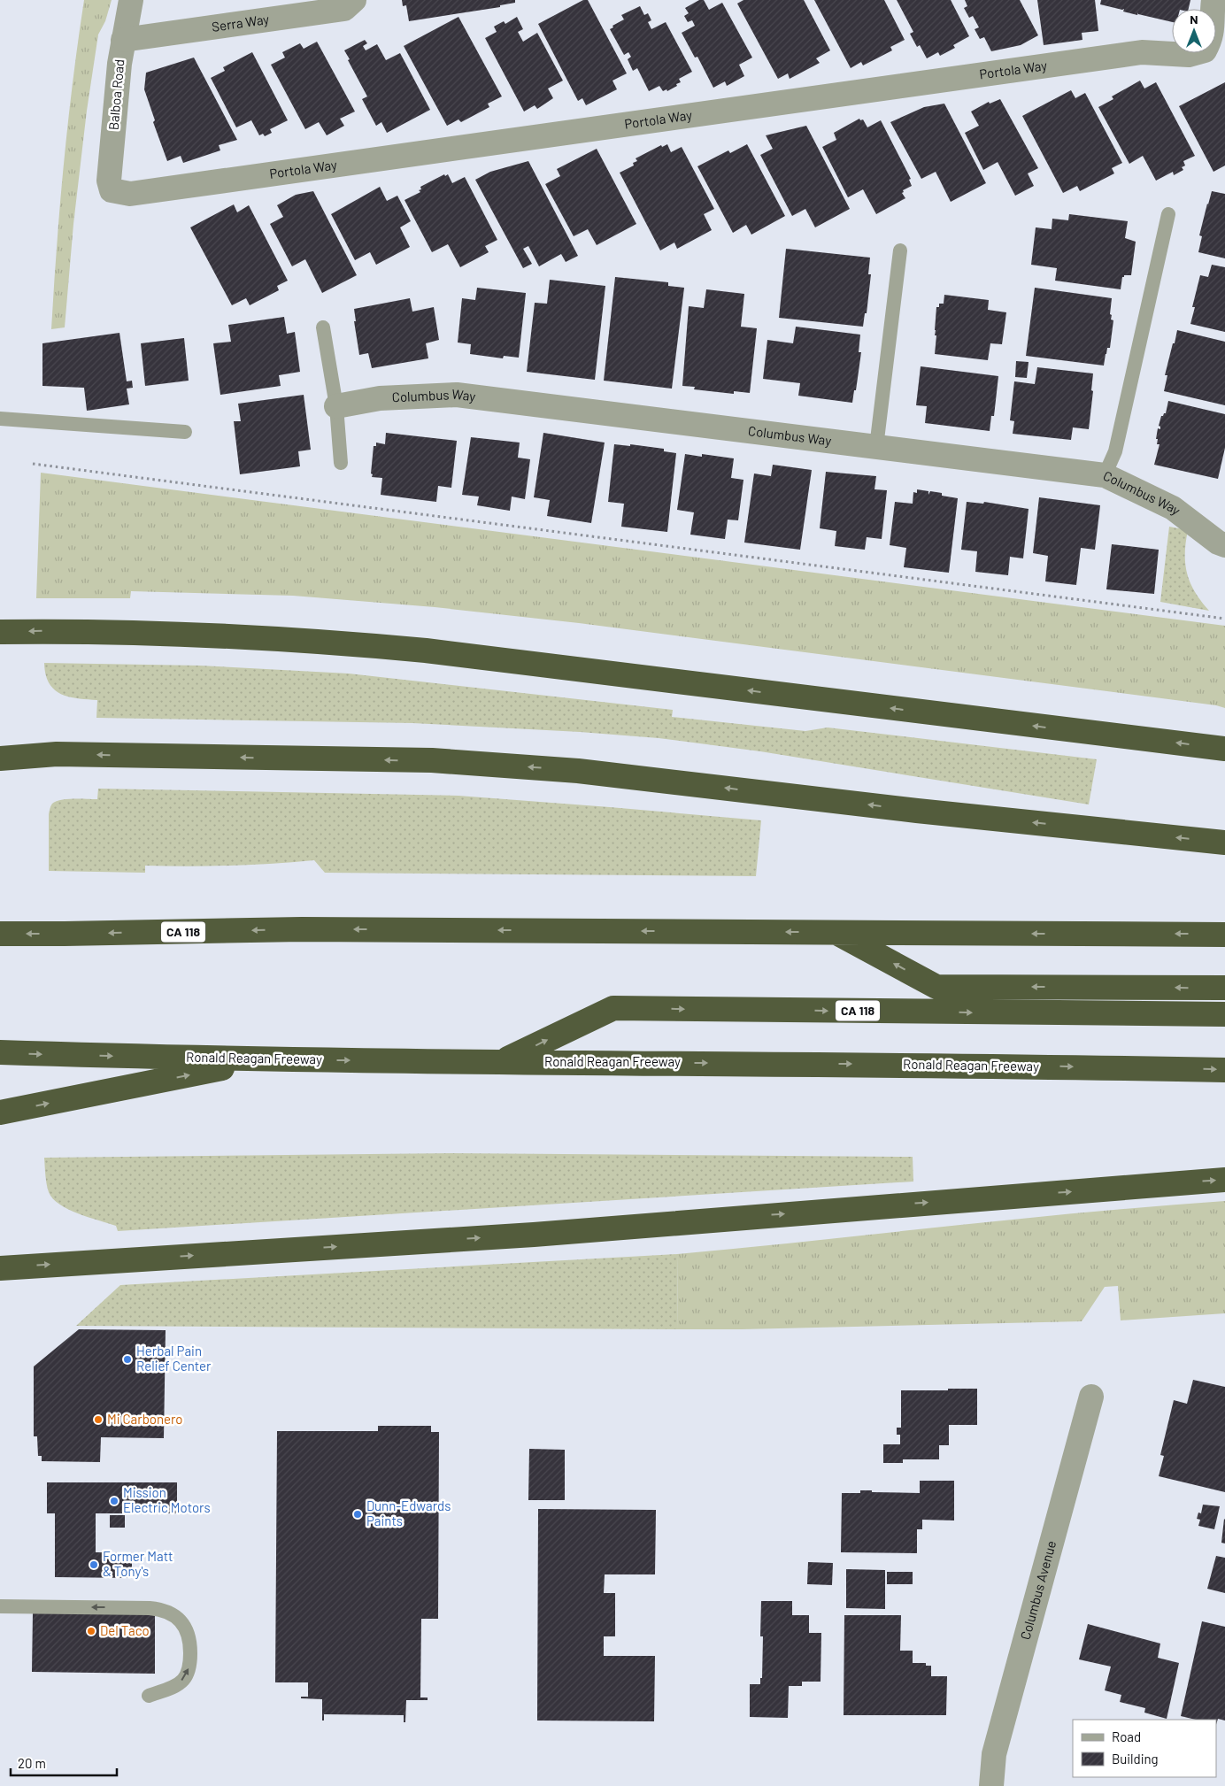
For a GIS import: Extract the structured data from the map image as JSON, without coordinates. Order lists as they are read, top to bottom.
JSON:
{
  "streets": {
    "highway": ["CA 118", "Ronald Reagan Freeway"],
    "street": [
      "Serra Way",
      "Portola Way",
      "Balboa Road",
      "Columbus Way",
      "Columbus Avenue"
    ]
  },
  "crossings": [
    ["Serra Way", "Balboa Road"],
    ["Portola Way", "Balboa Road"],
    ["CA 118", "Ronald Reagan Freeway"]
  ],
  "places": [
    "Herbal Pain Relief Center",
    "Mi Carbonero",
    "Mission Electric Motors",
    "Dunn-Edwards Paints",
    "Former Matt & Tony's",
    "Del Taco"
  ],
  "legend": ["Road", "Building"],
  "scale_bar": "20 m",
  "north": "top"
}
